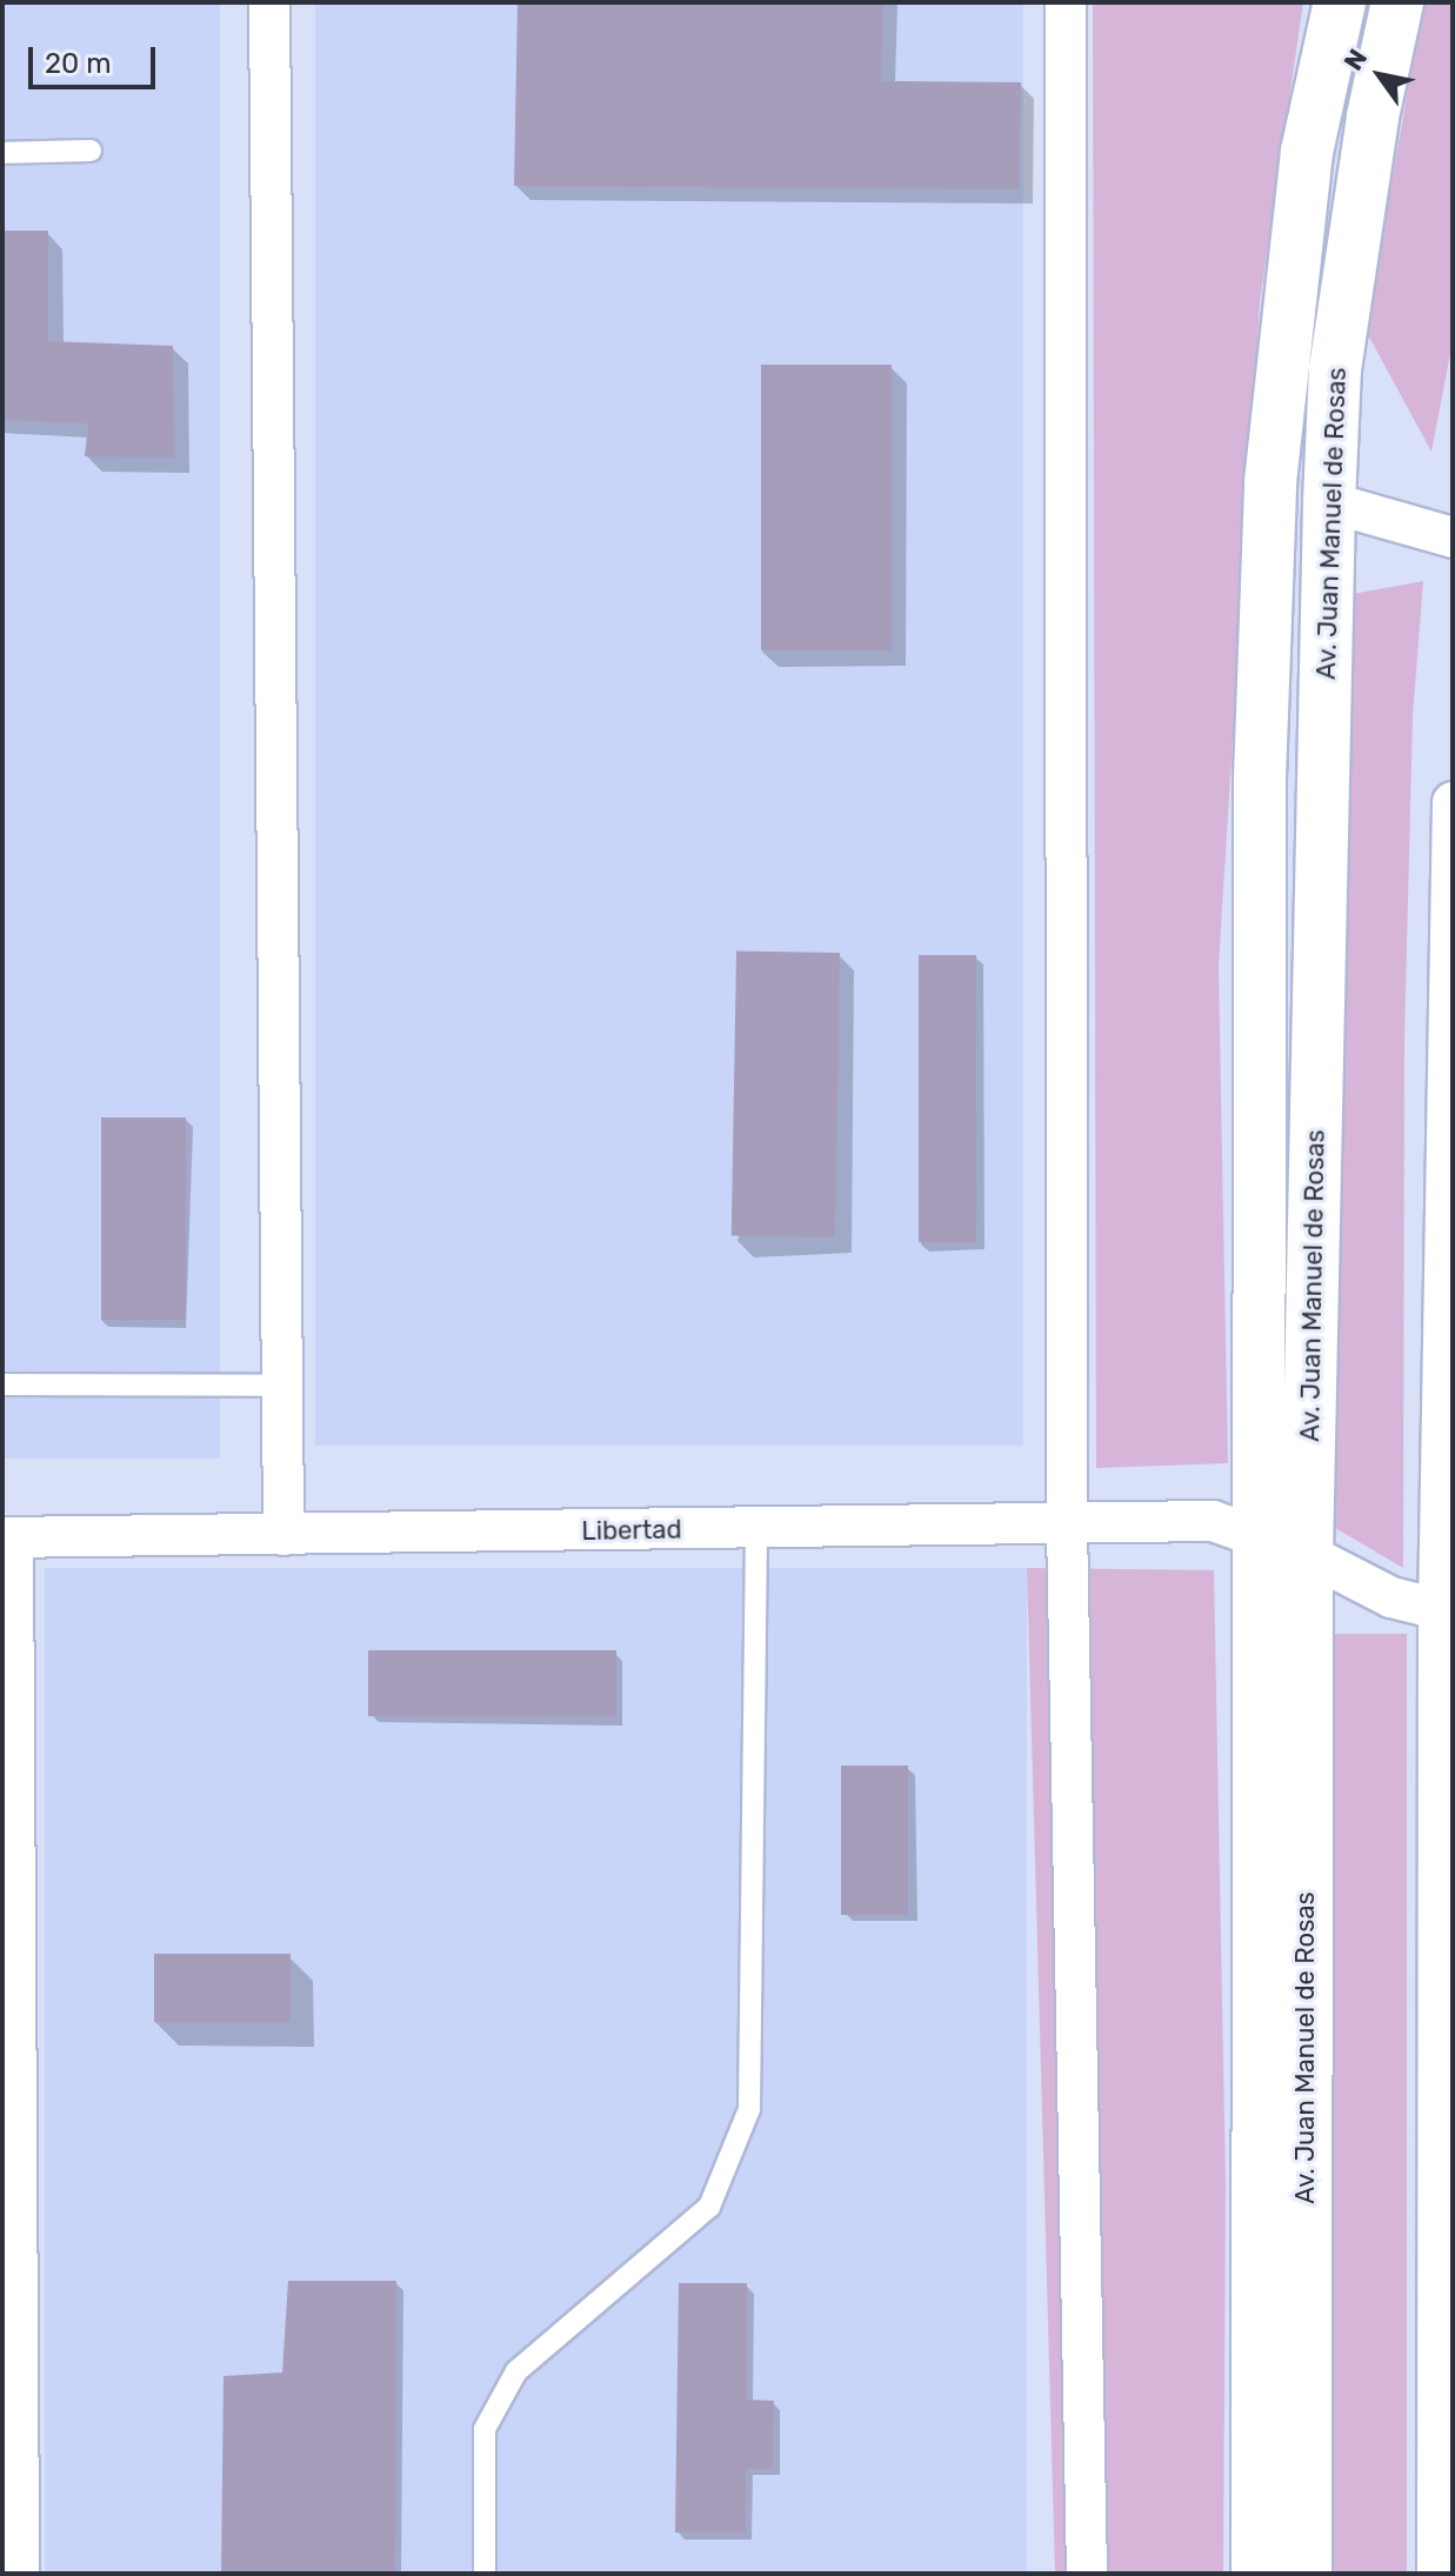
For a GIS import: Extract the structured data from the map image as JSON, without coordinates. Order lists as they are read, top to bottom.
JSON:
{
  "streets": {
    "main road": ["Av. Juan Manuel de Rosas"],
    "street": ["Libertad"]
  },
  "crossings": [
    ["Av. Juan Manuel de Rosas", "Libertad"]
  ],
  "scale_bar": "20 m",
  "north": "top left"
}
